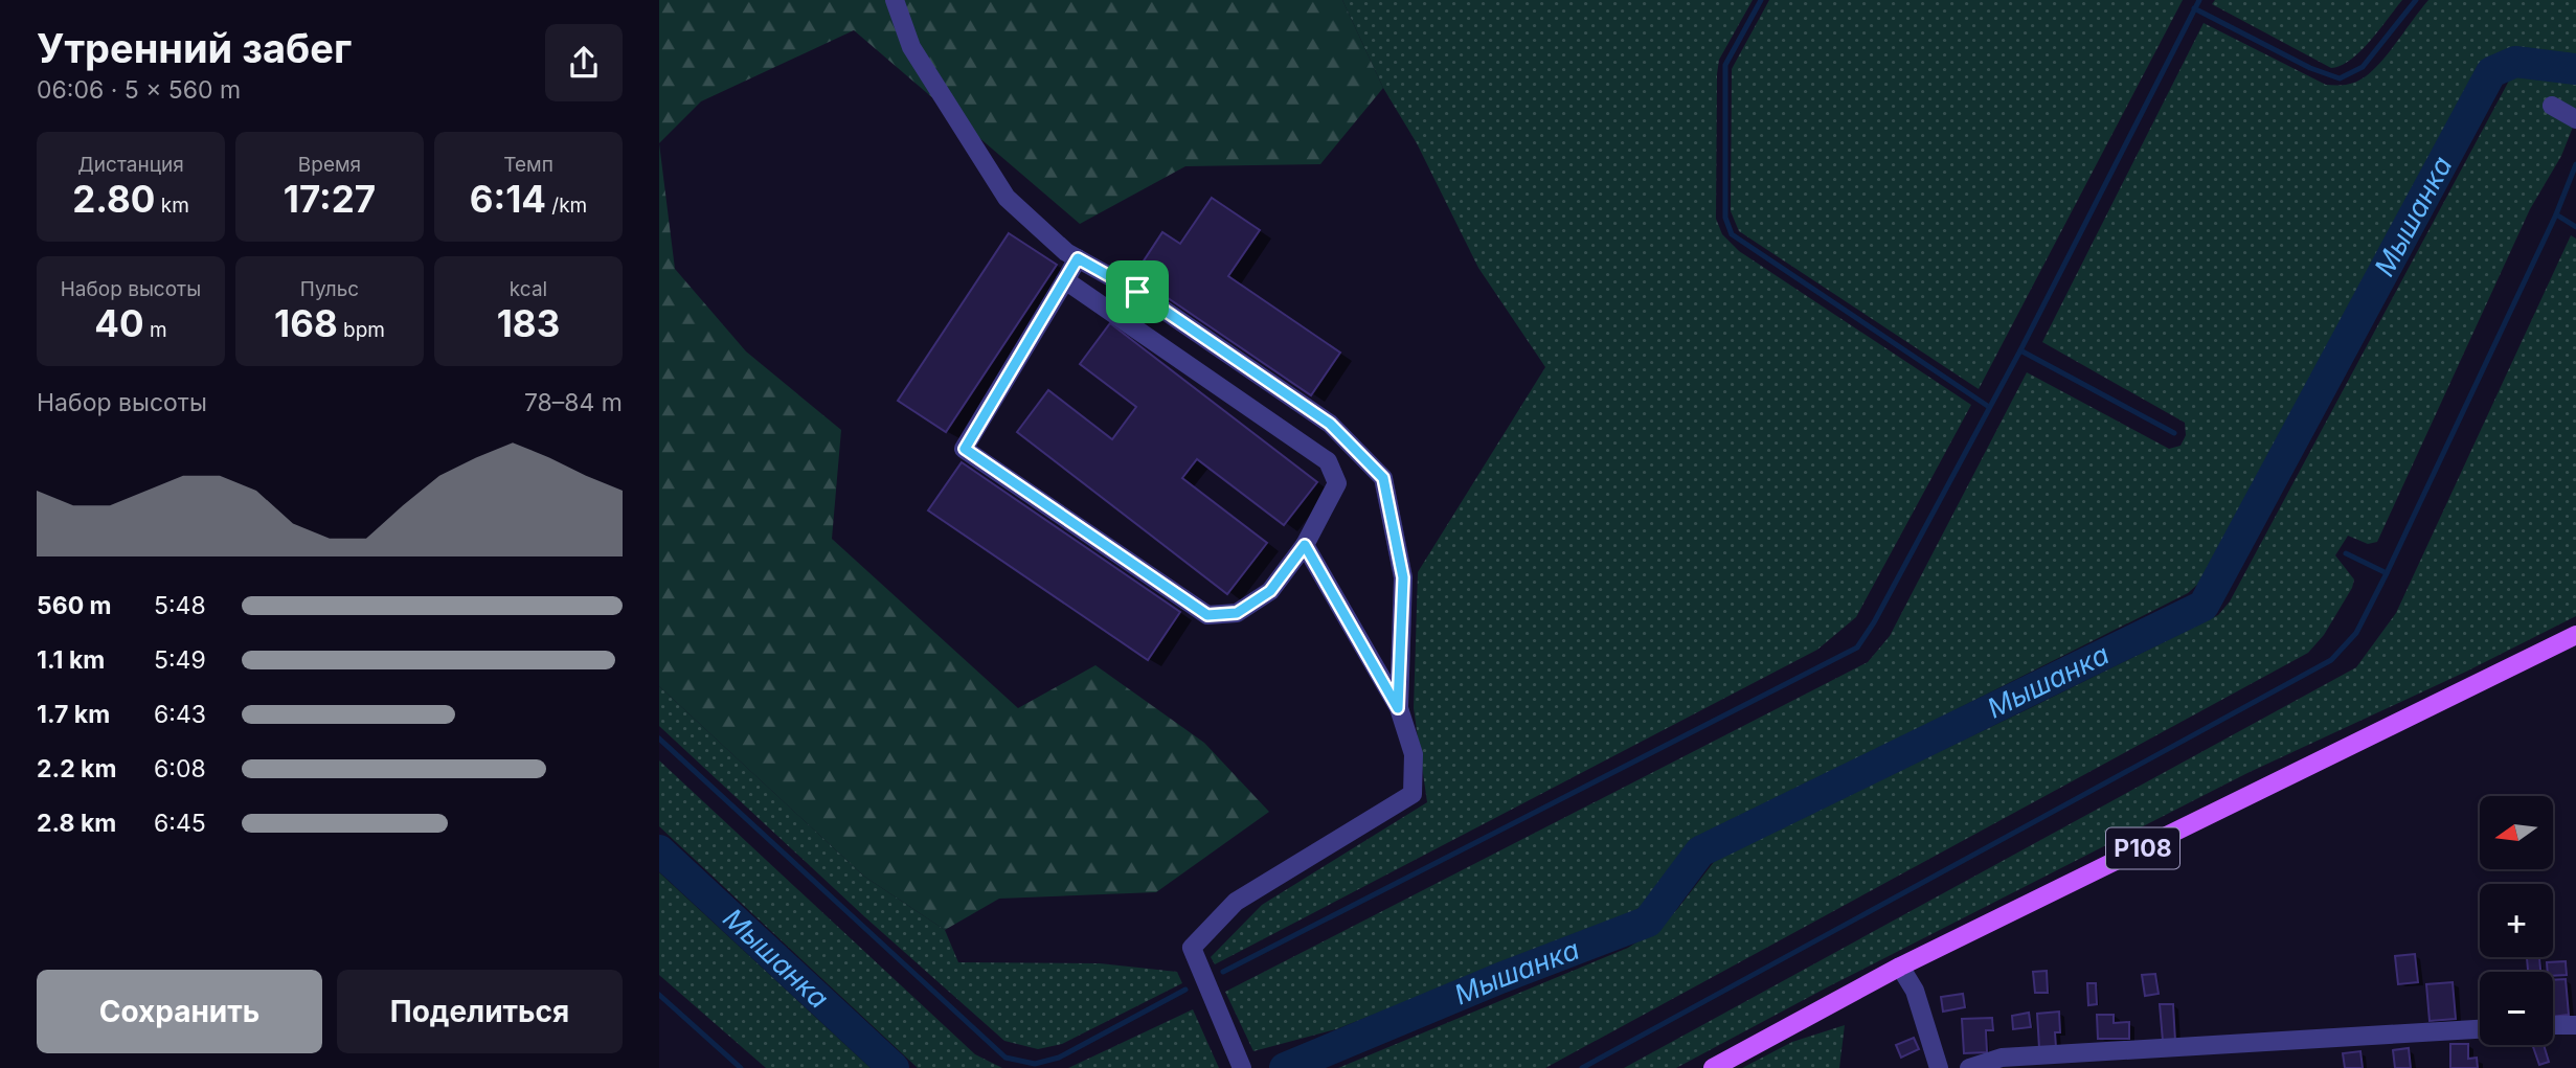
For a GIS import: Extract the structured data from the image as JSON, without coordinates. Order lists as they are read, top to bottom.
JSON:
{
  "streets": {
    "main road": ["Р108"]
  },
  "water": ["Мышанка"],
  "north": "left",
  "page": {
    "heading": ["Утренний забег", "06:06 · 5 × 560 m"],
    "stats": [
      ["Дистанция", "2.80 km"],
      ["Время", "17:27"],
      ["Темп", "6:14 /km"],
      ["Набор высоты", "40 m"],
      ["Пульс", "168 bpm"],
      ["kcal", "183"]
    ],
    "chart": ["Набор высоты", "78–84 m"],
    "list": [
      {
        "name": "560 m",
        "note": "5:48"
      },
      {
        "name": "1.1 km",
        "note": "5:49"
      },
      {
        "name": "1.7 km",
        "note": "6:43"
      },
      {
        "name": "2.2 km",
        "note": "6:08"
      },
      {
        "name": "2.8 km",
        "note": "6:45"
      }
    ],
    "map_buttons": ["+", "−"],
    "buttons": ["Сохранить", "Поделиться"]
  }
}
